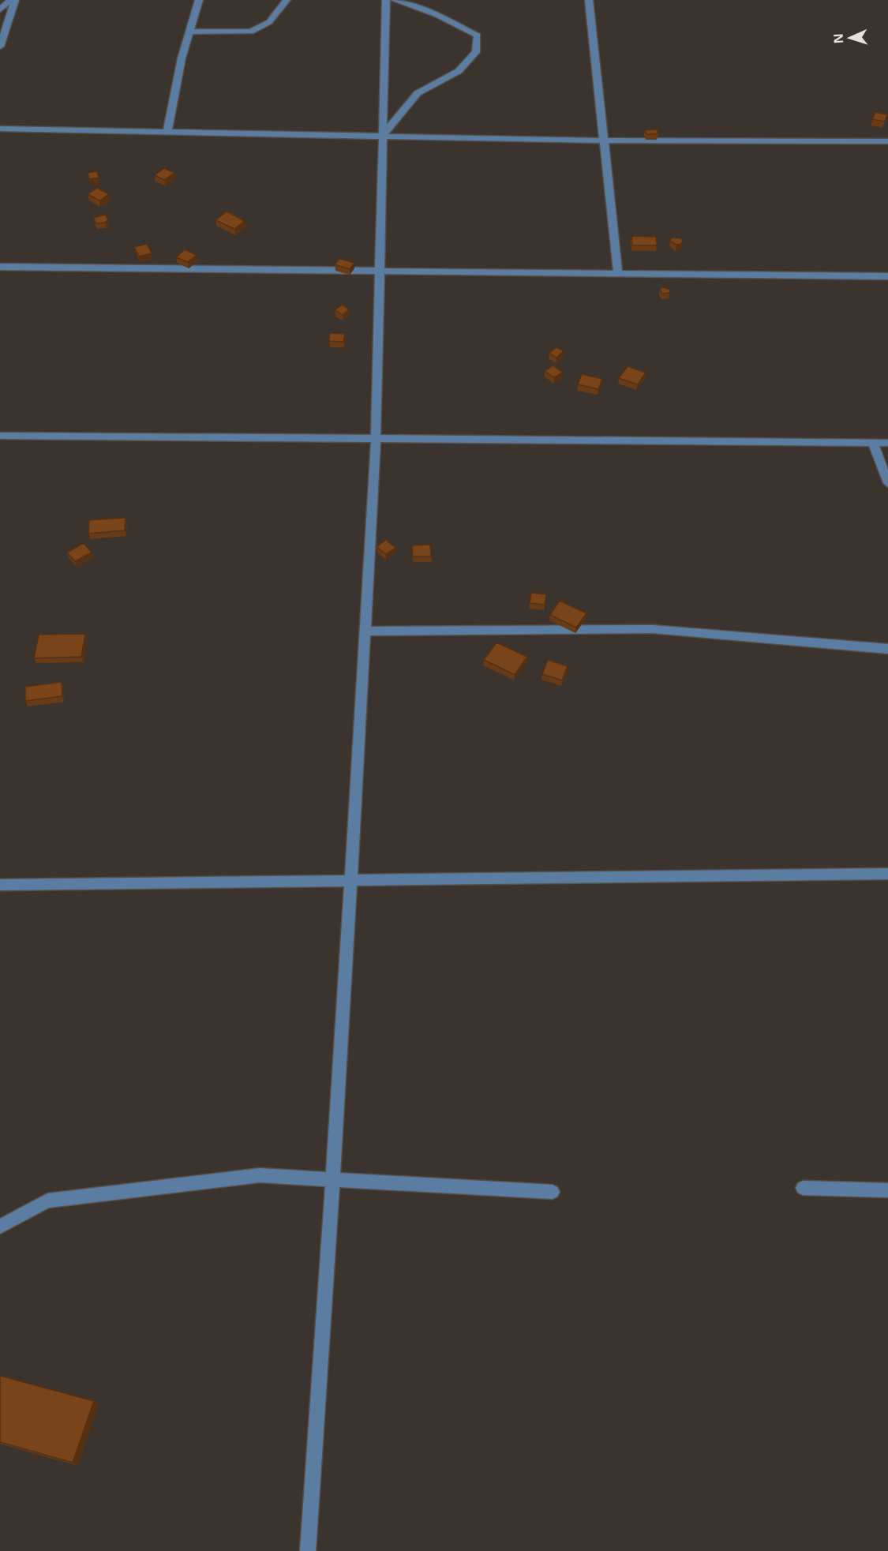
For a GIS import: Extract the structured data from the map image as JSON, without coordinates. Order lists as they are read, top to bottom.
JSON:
{
  "north": "left"
}
